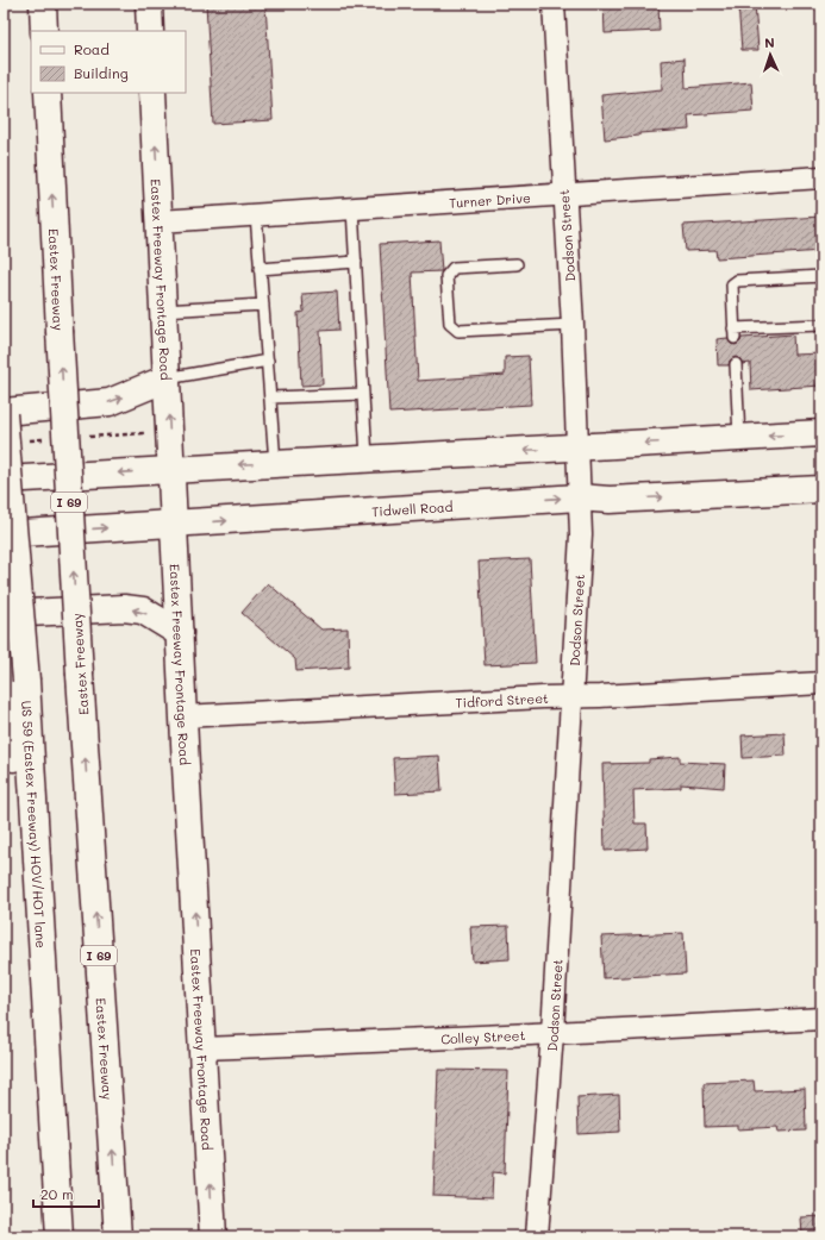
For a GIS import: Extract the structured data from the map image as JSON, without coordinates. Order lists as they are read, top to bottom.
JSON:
{
  "streets": {
    "main road": [
      "Eastex Freeway Frontage Road",
      "Eastex Freeway",
      "I 69",
      "Tidwell Road",
      "US 59 (Eastex Freeway) HOV/HOT lane"
    ],
    "street": [
      "Turner Drive",
      "Dodson Street",
      "Tidford Street",
      "Colley Street"
    ]
  },
  "crossings": [
    ["Turner Drive", "Dodson Street"],
    ["Turner Drive", "Eastex Freeway Frontage Road"],
    ["Dodson Street", "Tidwell Road"],
    ["Dodson Street", "Tidford Street"],
    ["Dodson Street", "Colley Street"],
    ["Eastex Freeway Frontage Road", "Tidwell Road"],
    ["Eastex Freeway Frontage Road", "Tidford Street"],
    ["Eastex Freeway Frontage Road", "Colley Street"]
  ],
  "one_way": ["Eastex Freeway Frontage Road", "Eastex Freeway"],
  "legend": ["Road", "Building"],
  "scale_bar": "20 m",
  "north": "top"
}
